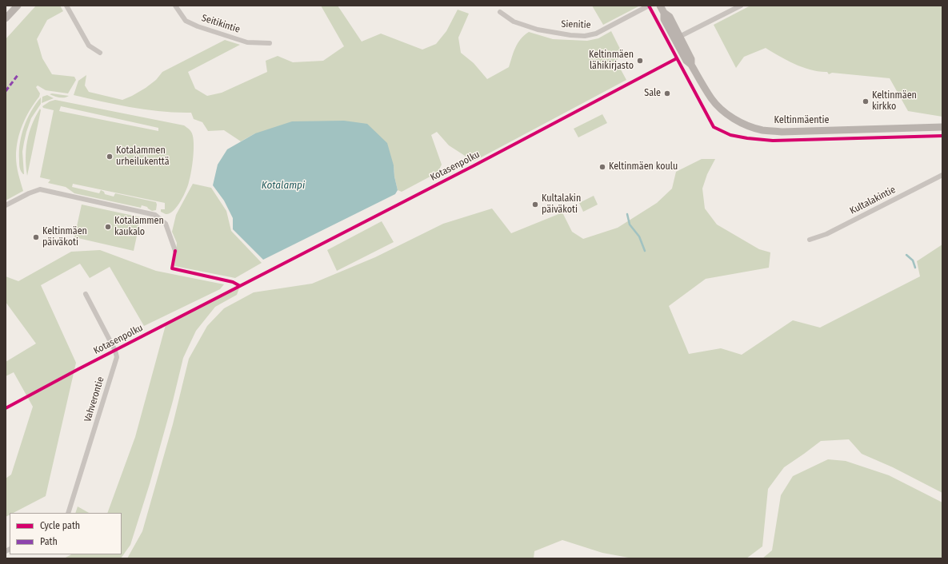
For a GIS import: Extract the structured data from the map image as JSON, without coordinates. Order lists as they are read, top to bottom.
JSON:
{
  "streets": {
    "main road": ["Keltinmäentie"],
    "street": [
      "Seitikintie",
      "Sienitie",
      "Kultalakintie",
      "Vahverontie"
    ],
    "cycle path": ["Kotasenpolku"]
  },
  "water": ["Kotalampi"],
  "places": [
    "Keltinmäen lähikirjasto",
    "Sale",
    "Keltinmäen kirkko",
    "Kotalammen urheilukenttä",
    "Keltinmäen koulu",
    "Kultalakin päiväkoti",
    "Kotalammen kaukalo",
    "Keltinmäen päiväkoti"
  ],
  "legend": ["Cycle path", "Path"]
}
